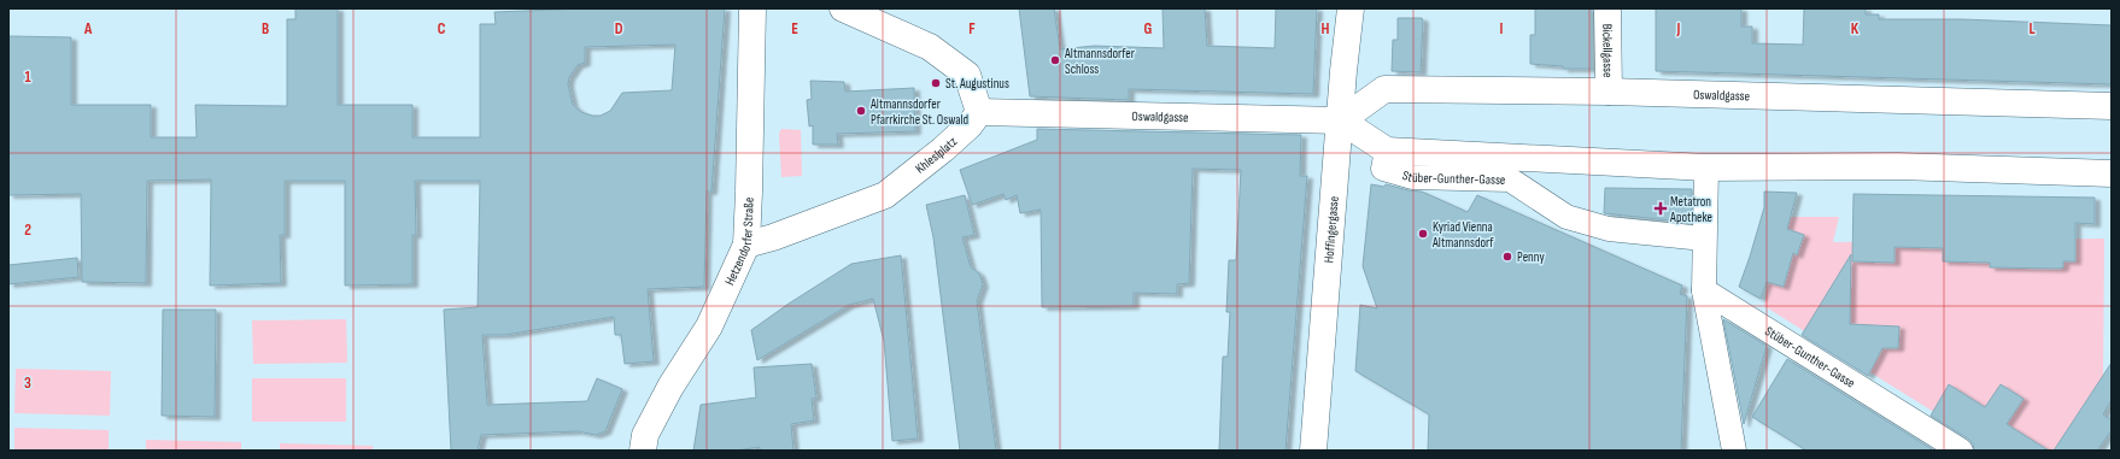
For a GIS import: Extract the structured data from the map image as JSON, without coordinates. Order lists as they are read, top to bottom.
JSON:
{
  "streets": {
    "street": [
      "Bickellgasse",
      "Oswaldgasse",
      "Khleslplatz",
      "Stüber-Gunther-Gasse",
      "Hoffingergasse",
      "Hetzendorfer Straße"
    ]
  },
  "crossings": [
    ["Bickellgasse", "Oswaldgasse"],
    ["Oswaldgasse", "Khleslplatz"],
    ["Oswaldgasse", "Hoffingergasse"],
    ["Khleslplatz", "Hetzendorfer Straße"]
  ],
  "places": {
    "other": [
      "Altmannsdorfer Schloss",
      "St. Augustinus",
      "Altmannsdorfer Pfarrkirche St. Oswald",
      "Kyriad Vienna Altmannsdorf",
      "Penny"
    ],
    "health": ["Metatron Apotheke"]
  },
  "grid": {
    "columns": [
      "A",
      "B",
      "C",
      "D",
      "E",
      "F",
      "G",
      "H",
      "I",
      "J",
      "K",
      "L"
    ],
    "rows": ["1", "2", "3"]
  }
}
